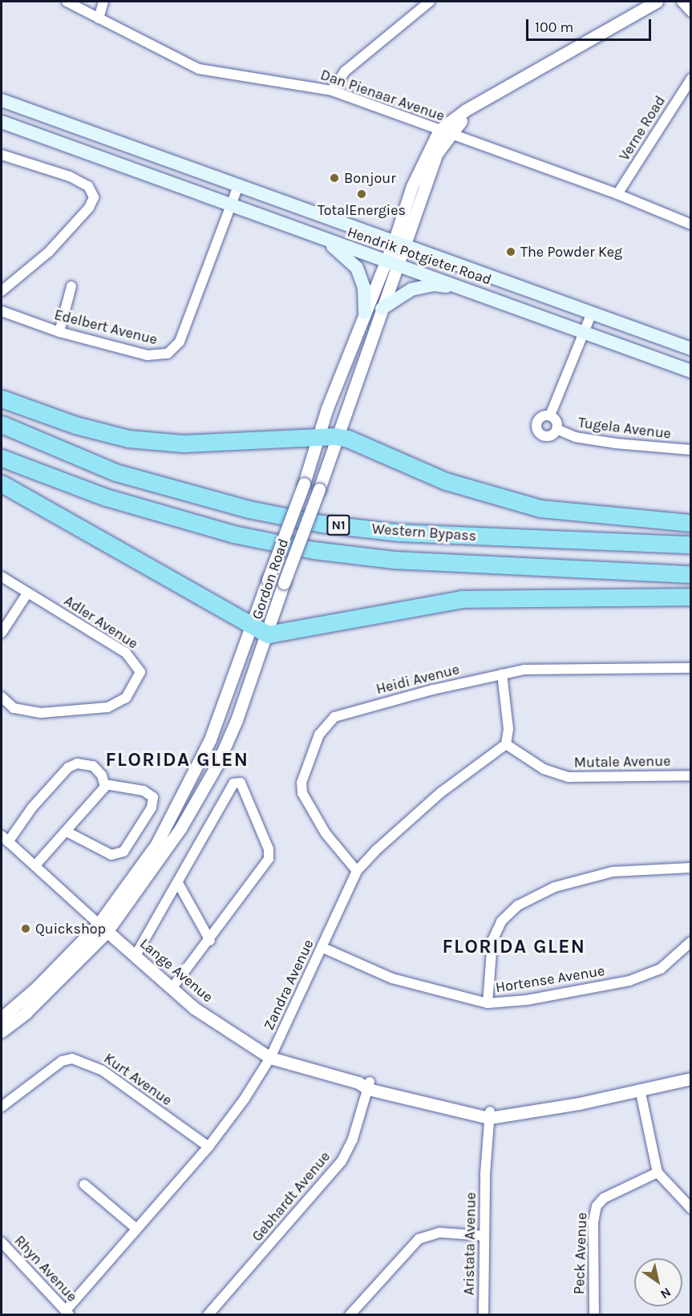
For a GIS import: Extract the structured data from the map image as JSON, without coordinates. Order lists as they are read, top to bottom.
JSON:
{
  "streets": {
    "highway": ["N1", "Western Bypass"],
    "main road": ["Hendrik Potgieter Road"],
    "street": [
      "Dan Pienaar Avenue",
      "Verne Road",
      "Edelbert Avenue",
      "Tugela Avenue",
      "Gordon Road",
      "Adler Avenue",
      "Heidi Avenue",
      "Mutale Avenue",
      "Lange Avenue",
      "Hortense Avenue",
      "Zandra Avenue",
      "Kurt Avenue",
      "Gebhardt Avenue",
      "Aristata Avenue",
      "Peck Avenue",
      "Rhyn Avenue"
    ]
  },
  "crossings": [
    ["Dan Pienaar Avenue", "Verne Road"],
    ["Dan Pienaar Avenue", "Gordon Road"],
    ["Hendrik Potgieter Road", "Edelbert Avenue"],
    ["Hendrik Potgieter Road", "Tugela Avenue"],
    ["Hendrik Potgieter Road", "Gordon Road"],
    ["Gordon Road", "Lange Avenue"],
    ["Heidi Avenue", "Zandra Avenue"],
    ["Mutale Avenue", "Zandra Avenue"],
    ["Lange Avenue", "Zandra Avenue"],
    ["Lange Avenue", "Gebhardt Avenue"],
    ["Lange Avenue", "Aristata Avenue"],
    ["Hortense Avenue", "Zandra Avenue"],
    ["Zandra Avenue", "Kurt Avenue"],
    ["Zandra Avenue", "Rhyn Avenue"]
  ],
  "districts": ["FLORIDA GLEN", "FLORIDA GLEN"],
  "places": [
    "Bonjour",
    "TotalEnergies",
    "The Powder Keg",
    "Quickshop"
  ],
  "scale_bar": "100 m",
  "north": "bottom right"
}
